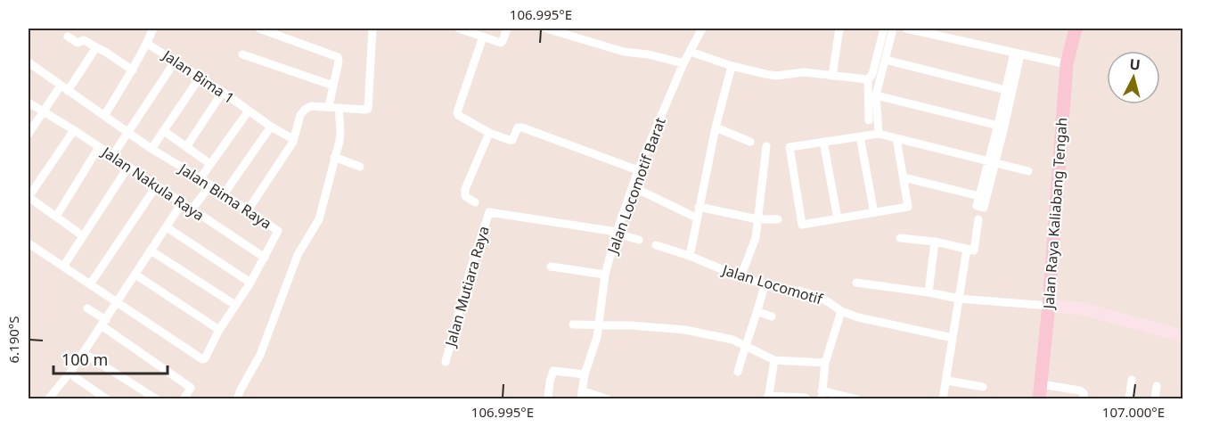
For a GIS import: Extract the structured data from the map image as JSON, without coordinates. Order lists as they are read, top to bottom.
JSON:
{
  "streets": {
    "main road": ["Jalan Raya Kaliabang Tengah"],
    "street": [
      "Jalan Bima 1",
      "Jalan Nakula Raya",
      "Jalan Locomotif Barat",
      "Jalan Bima Raya",
      "Jalan Locomotif",
      "Jalan Mutiara Raya"
    ]
  },
  "crossings": [
    ["Jalan Bima 1", "Jalan Bima Raya"],
    ["Jalan Nakula Raya", "Jalan Bima Raya"],
    ["Jalan Locomotif Barat", "Jalan Mutiara Raya"]
  ],
  "scale_bar": "100 m",
  "north": "top",
  "coordinates": ["106.995°E", "6.190°S", "107.000°E"]
}
